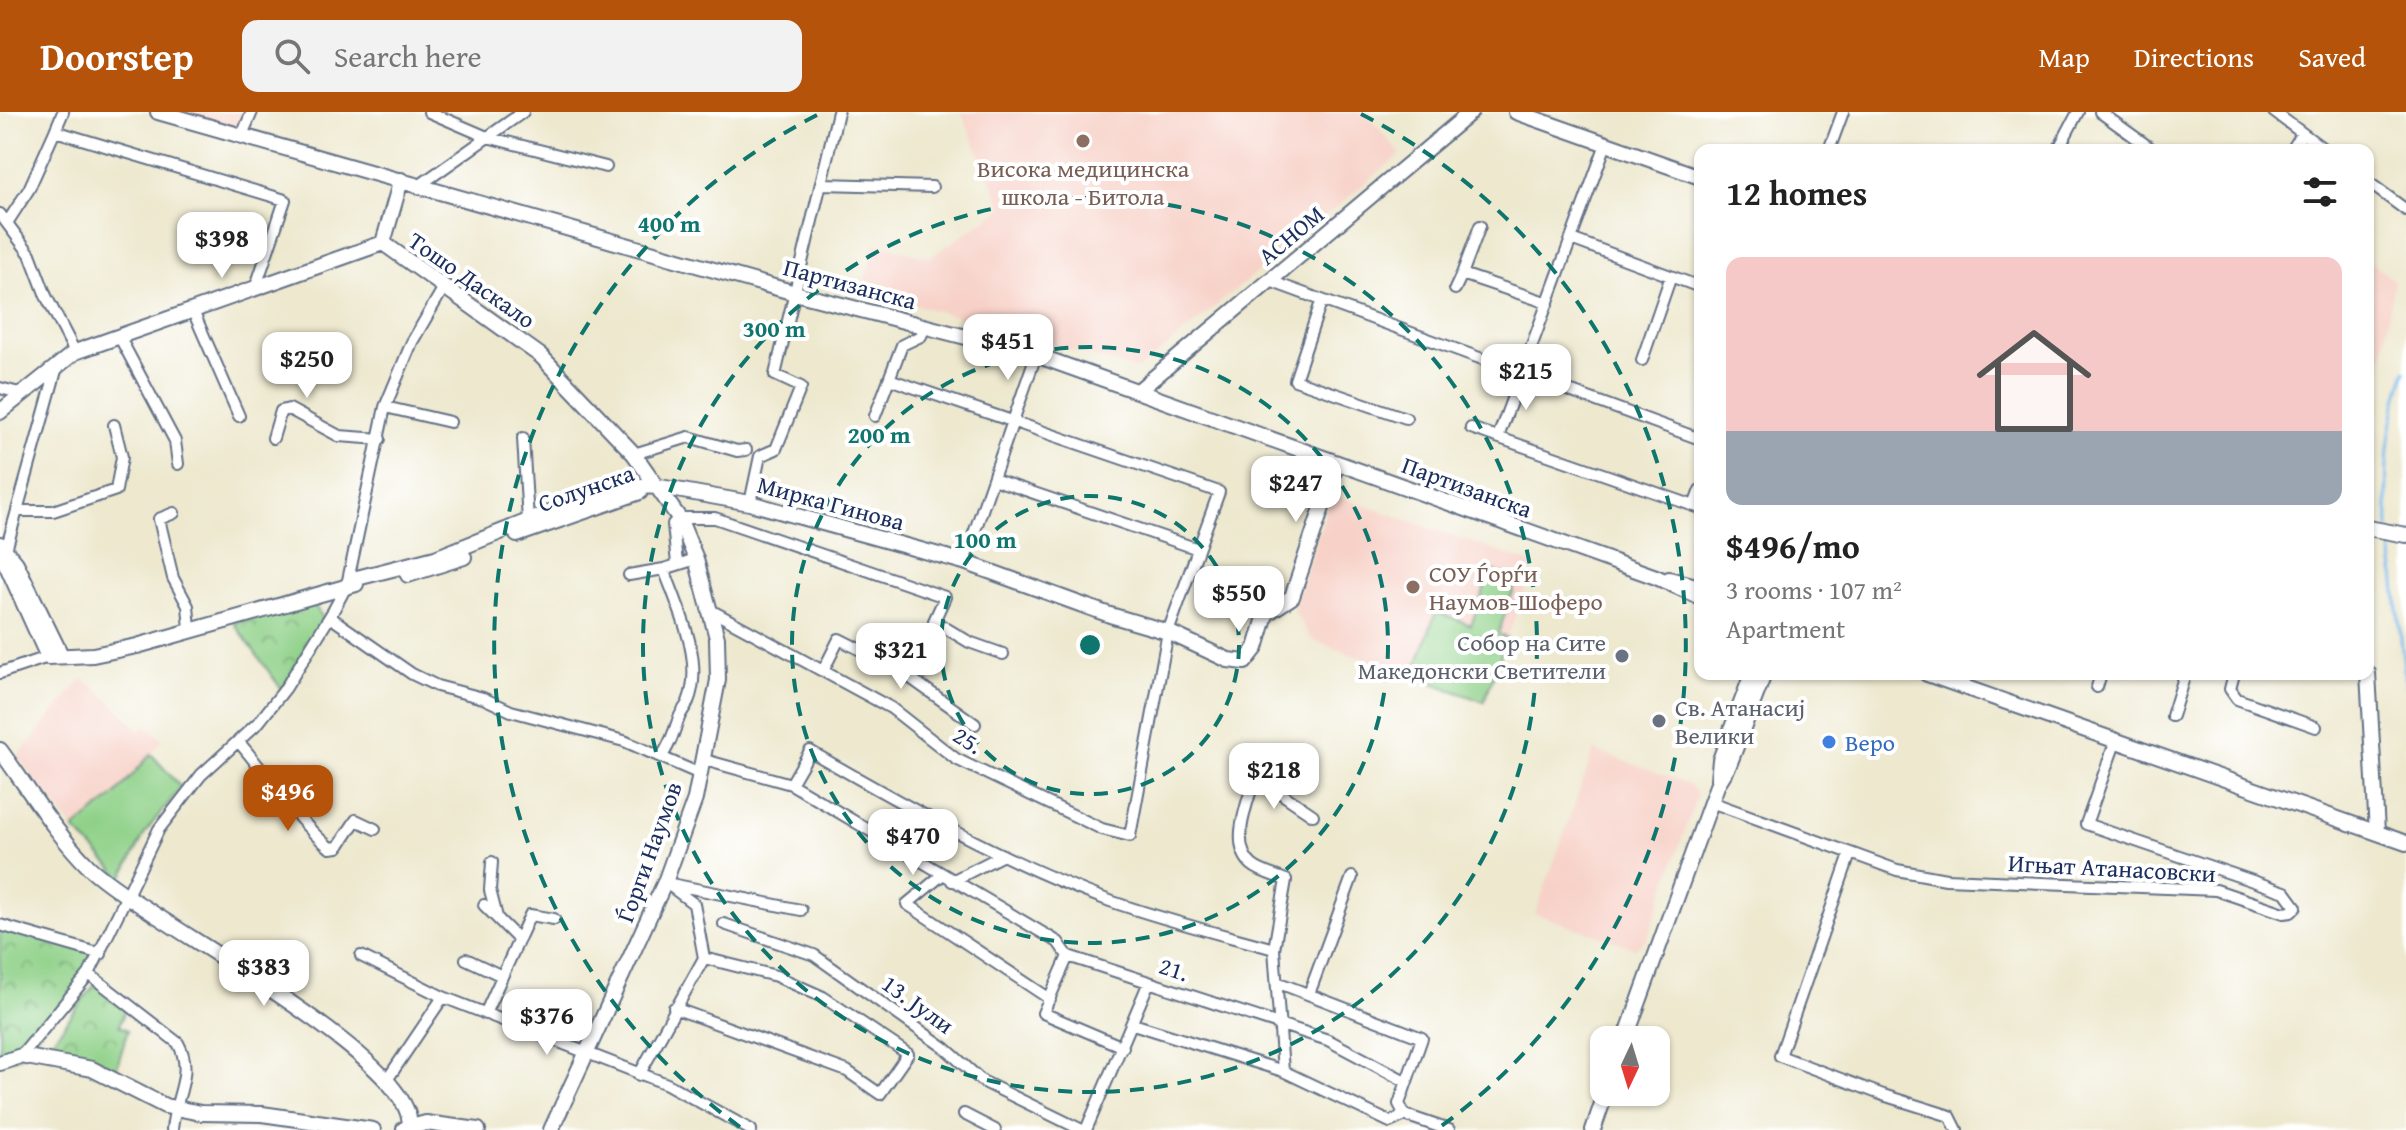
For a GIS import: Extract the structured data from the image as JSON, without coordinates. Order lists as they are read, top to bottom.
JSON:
{
  "streets": {
    "street": [
      "АСНОМ",
      "Тошо Даскало",
      "Партизанска",
      "Солунска",
      "Мирка Гинова",
      "25.",
      "Ѓорги Наумов",
      "Игњат Атанасовски",
      "21.",
      "13. Јули"
    ]
  },
  "crossings": [
    ["АСНОМ", "Партизанска"],
    ["Тошо Даскало", "Солунска"],
    ["Тошо Даскало", "Мирка Гинова"],
    ["Тошо Даскало", "Ѓорги Наумов"],
    ["Партизанска", "Мирка Гинова"],
    ["Солунска", "Мирка Гинова"],
    ["Солунска", "Ѓорги Наумов"],
    ["Солунска", "21."],
    ["Мирка Гинова", "25."],
    ["Мирка Гинова", "Ѓорги Наумов"],
    ["25.", "Ѓорги Наумов"],
    ["Ѓорги Наумов", "21."]
  ],
  "places": [
    "Висока медицинска школа - Битола",
    "СОУ Ѓорѓи Наумов-Шоферо",
    "Собор на Сите Македонски Светители",
    "Св. Атанасиј Велики",
    "Веро"
  ],
  "north": "bottom",
  "page": {
    "header": "Doorstep",
    "search": "Search here",
    "nav": ["Map", "Directions", "Saved"],
    "heading": "12 homes",
    "price": [
      "$398",
      "$451",
      "$250",
      "$215",
      "$247",
      "$550",
      "$321",
      "$218",
      "$496",
      "$470",
      "$383",
      "$376"
    ],
    "list": [
      {
        "name": "$496/mo",
        "note": "3 rooms · 107 m² · Apartment"
      }
    ]
  },
  "rings": [
    "400 m",
    "300 m",
    "200 m",
    "100 m"
  ]
}
